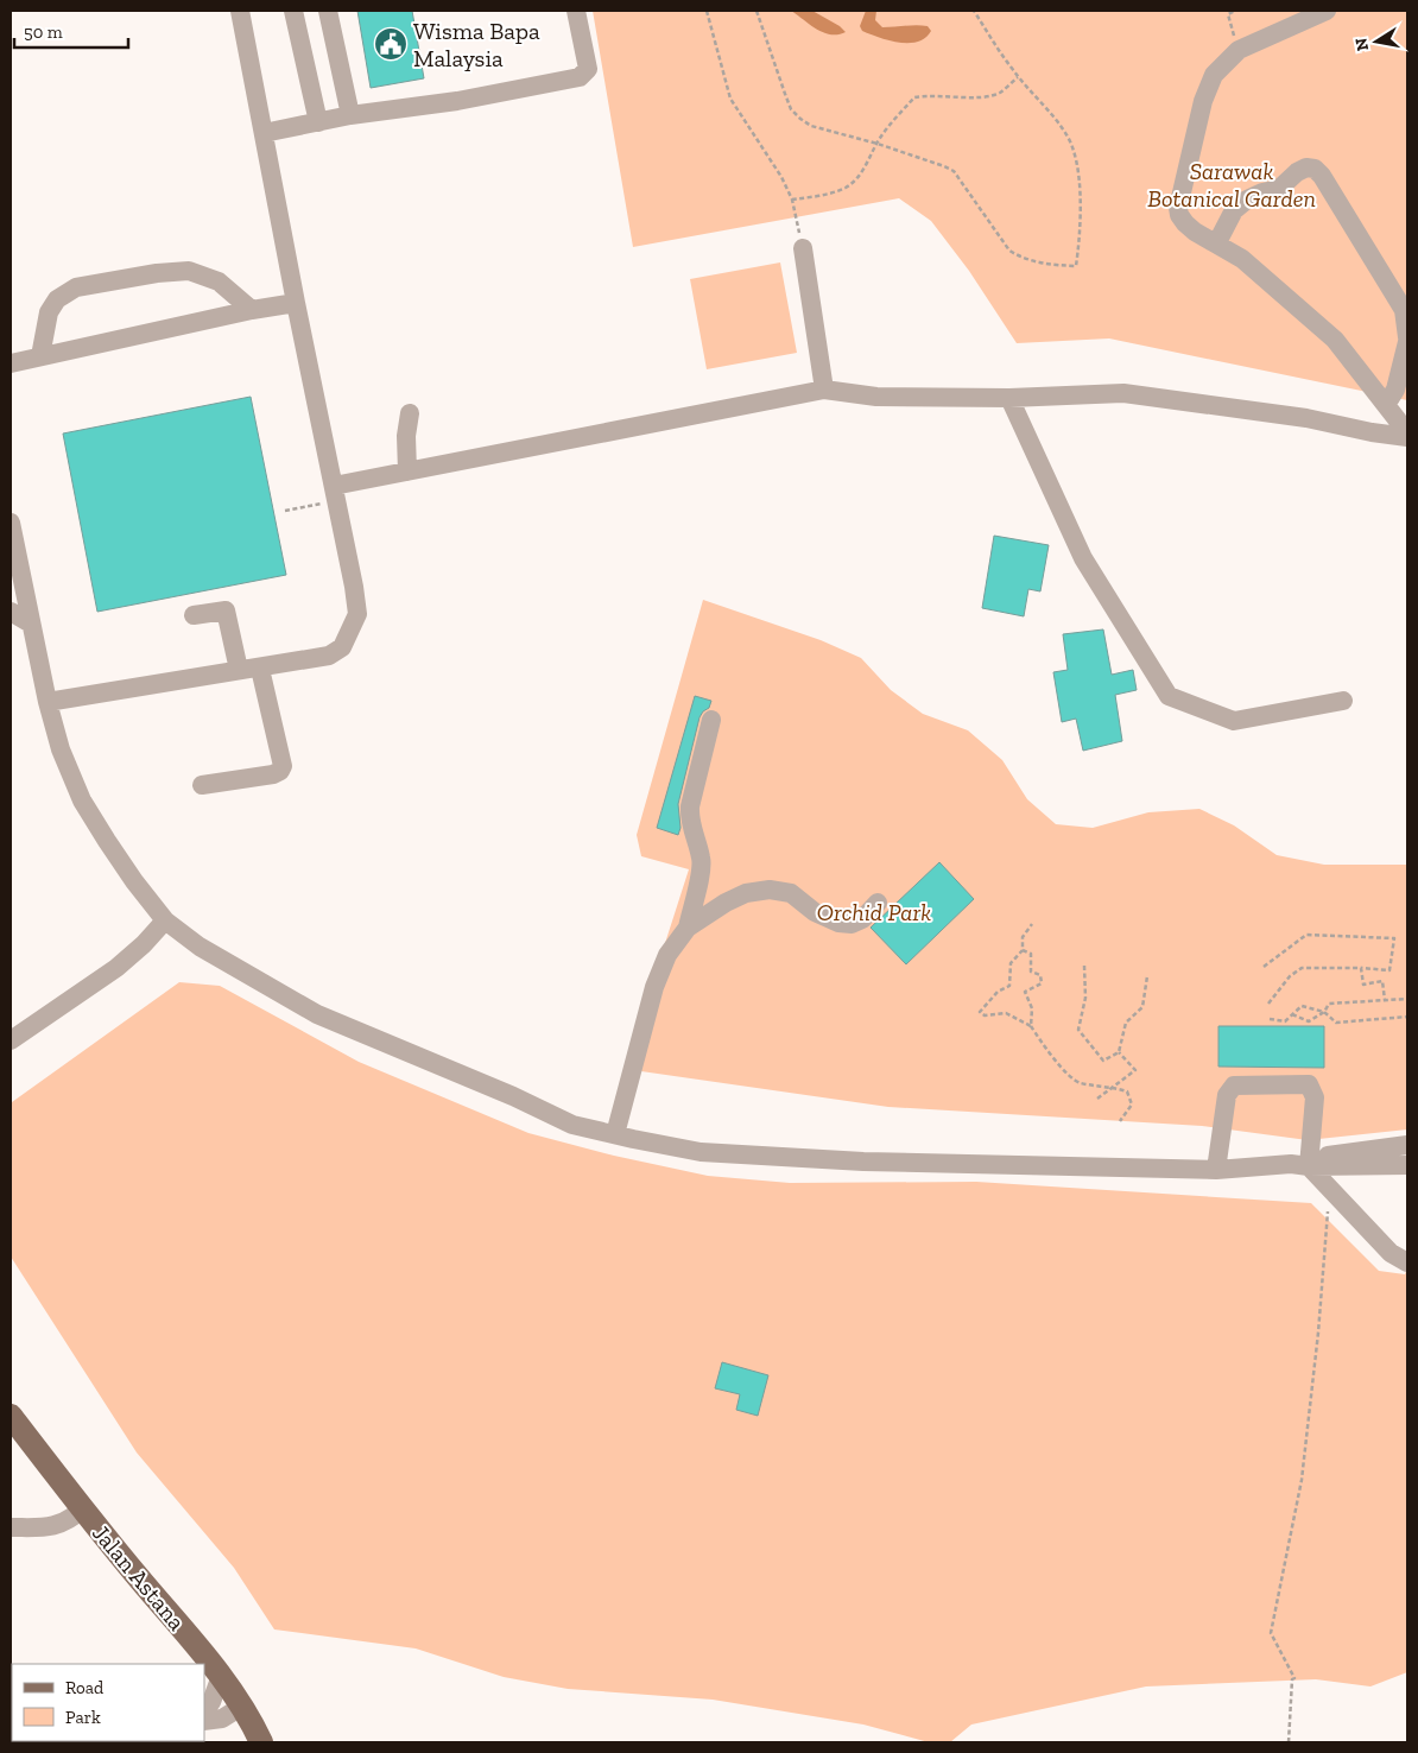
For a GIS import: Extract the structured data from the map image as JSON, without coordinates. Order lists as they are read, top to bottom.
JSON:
{
  "streets": {
    "main road": ["Jalan Astana"]
  },
  "parks": ["Sarawak Botanical Garden", "Orchid Park"],
  "places": {
    "public building": ["Wisma Bapa Malaysia"]
  },
  "legend": ["Road", "Park"],
  "scale_bar": "50 m",
  "north": "left"
}
